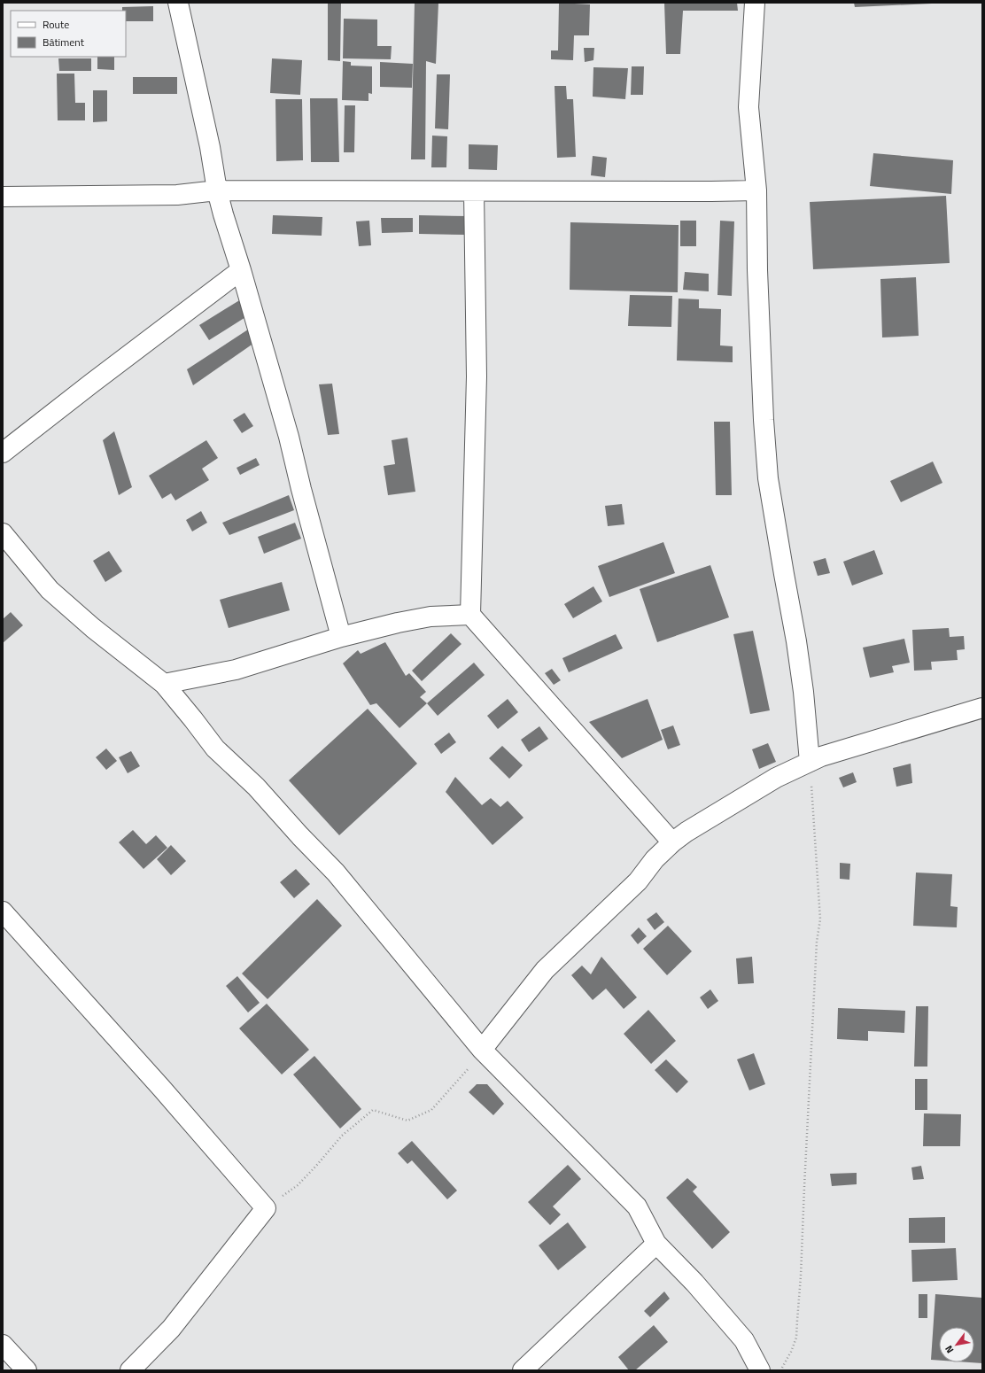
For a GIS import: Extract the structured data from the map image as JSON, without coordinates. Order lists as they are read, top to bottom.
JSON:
{
  "legend": ["Route", "Bâtiment"],
  "north": "bottom left"
}
